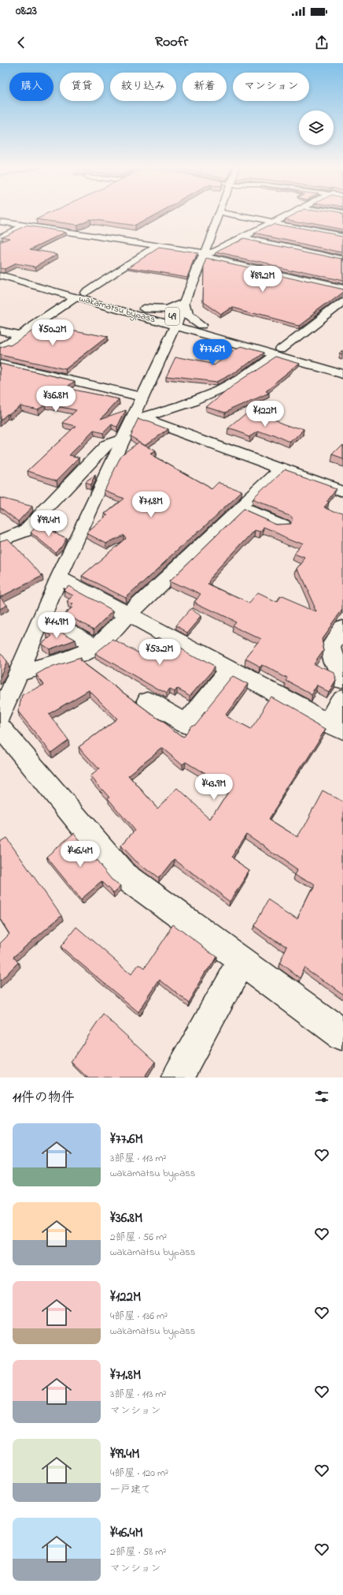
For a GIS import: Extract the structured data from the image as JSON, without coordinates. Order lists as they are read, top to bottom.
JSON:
{
  "streets": {
    "main road": ["wakamatsu bypass", "49"]
  },
  "page": {
    "status": "08:23",
    "header": "Roofr",
    "chip": [
      "購入",
      "賃貸",
      "絞り込み",
      "新着",
      "マンション"
    ],
    "price": [
      "¥89.2M",
      "¥50.2M",
      "¥77.6M",
      "¥36.8M",
      "¥122M",
      "¥71.8M",
      "¥99.4M",
      "¥44.9M",
      "¥53.2M",
      "¥43.9M",
      "¥46.4M"
    ],
    "heading": "11件の物件",
    "list": [
      {
        "name": "¥77.6M",
        "note": "3部屋 · 113 m² · wakamatsu bypass"
      },
      {
        "name": "¥36.8M",
        "note": "2部屋 · 56 m² · wakamatsu bypass"
      },
      {
        "name": "¥122M",
        "note": "4部屋 · 136 m² · wakamatsu bypass"
      },
      {
        "name": "¥71.8M",
        "note": "3部屋 · 113 m² · マンション"
      },
      {
        "name": "¥99.4M",
        "note": "4部屋 · 120 m² · 一戸建て"
      },
      {
        "name": "¥46.4M",
        "note": "2部屋 · 58 m² · マンション"
      }
    ]
  }
}
